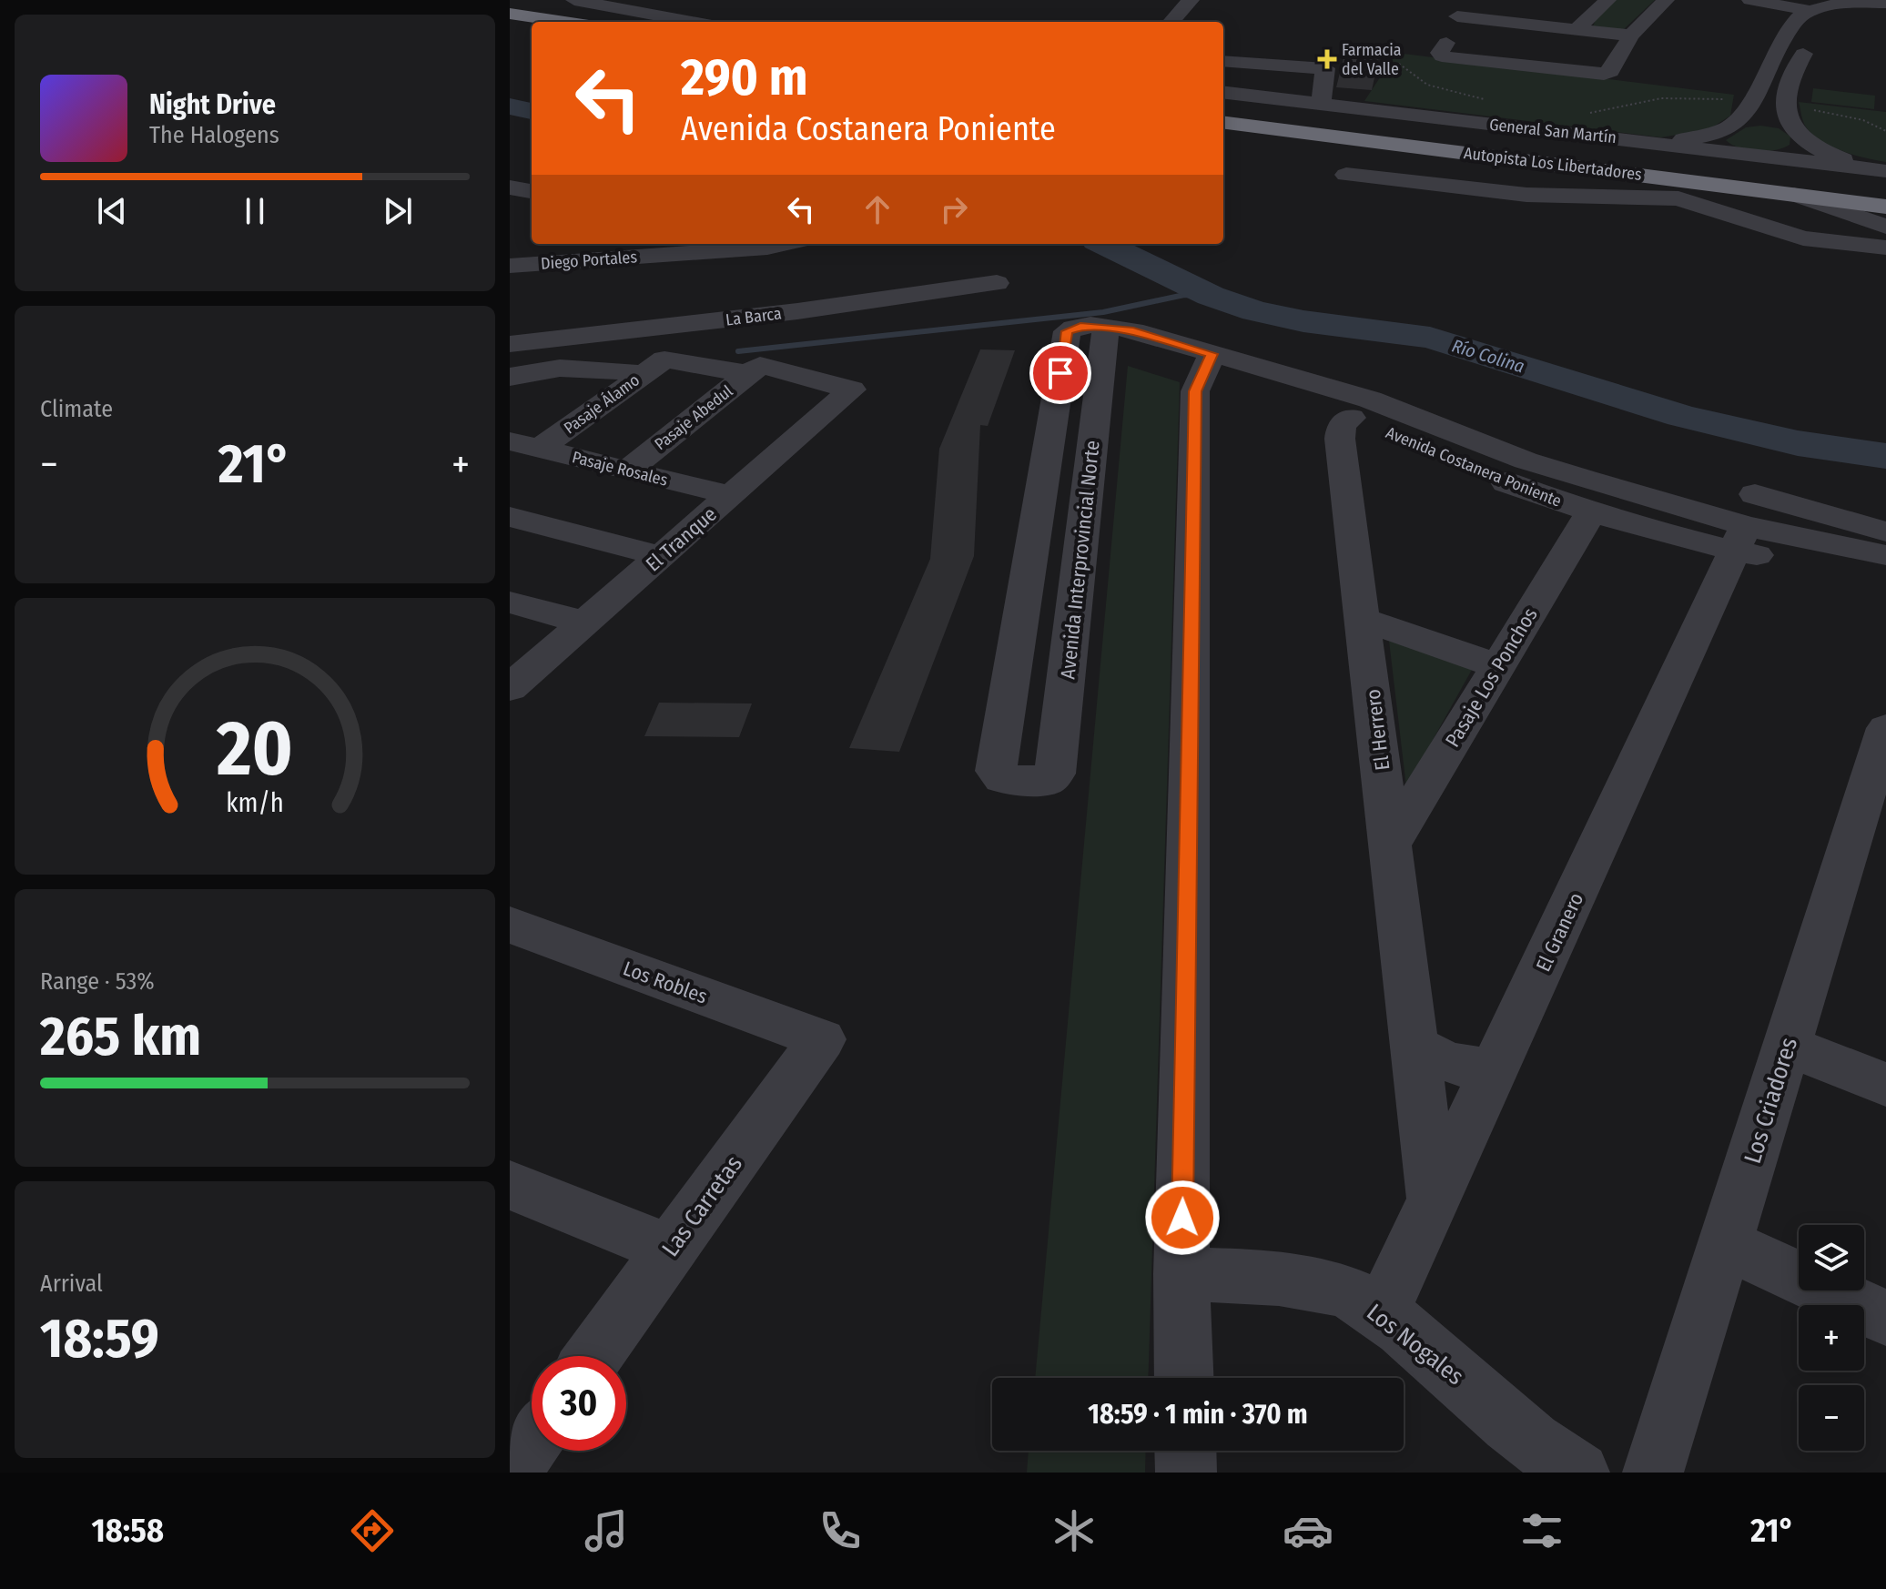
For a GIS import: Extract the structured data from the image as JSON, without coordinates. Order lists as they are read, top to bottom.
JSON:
{
  "streets": {
    "highway": ["Autopista Los Libertadores"],
    "street": [
      "General San Martín",
      "Diego Portales",
      "La Barca",
      "Pasaje Álamo",
      "Pasaje Abedul",
      "Avenida Costanera Poniente",
      "Pasaje Rosales",
      "El Tranque",
      "Avenida Interprovincial Norte",
      "Pasaje Los Ponchos",
      "El Herrero",
      "El Granero",
      "Los Robles",
      "Los Criadores",
      "Las Carretas",
      "Los Nogales"
    ]
  },
  "crossings": [
    ["Pasaje Álamo", "Pasaje Rosales"],
    ["Pasaje Abedul", "Pasaje Rosales"],
    ["Pasaje Abedul", "El Tranque"],
    ["Avenida Costanera Poniente", "Avenida Interprovincial Norte"],
    ["Avenida Costanera Poniente", "Pasaje Los Ponchos"],
    ["Avenida Costanera Poniente", "El Herrero"],
    ["Avenida Costanera Poniente", "El Granero"],
    ["Pasaje Rosales", "El Tranque"],
    ["Pasaje Los Ponchos", "El Herrero"],
    ["El Herrero", "El Granero"],
    ["El Granero", "Los Nogales"],
    ["Los Robles", "Las Carretas"]
  ],
  "water": ["Río Colina"],
  "places": {
    "health": ["Farmacia del Valle"]
  },
  "page": {
    "turn": ["290 m", "Avenida Costanera Poniente"],
    "song": ["Night Drive", "The Halogens"],
    "tile": [
      "Climate",
      ["Range · 53%", "265 km"],
      ["Arrival", "18:59"]
    ],
    "heat": ["−", "21°", "+"],
    "map_buttons": ["+", "−"],
    "limit": "30",
    "trip": "18:59 · 1 min · 370 m",
    "tabs": ["18:58", "21°"],
    "gauge": ["20", "km/h"]
  }
}
